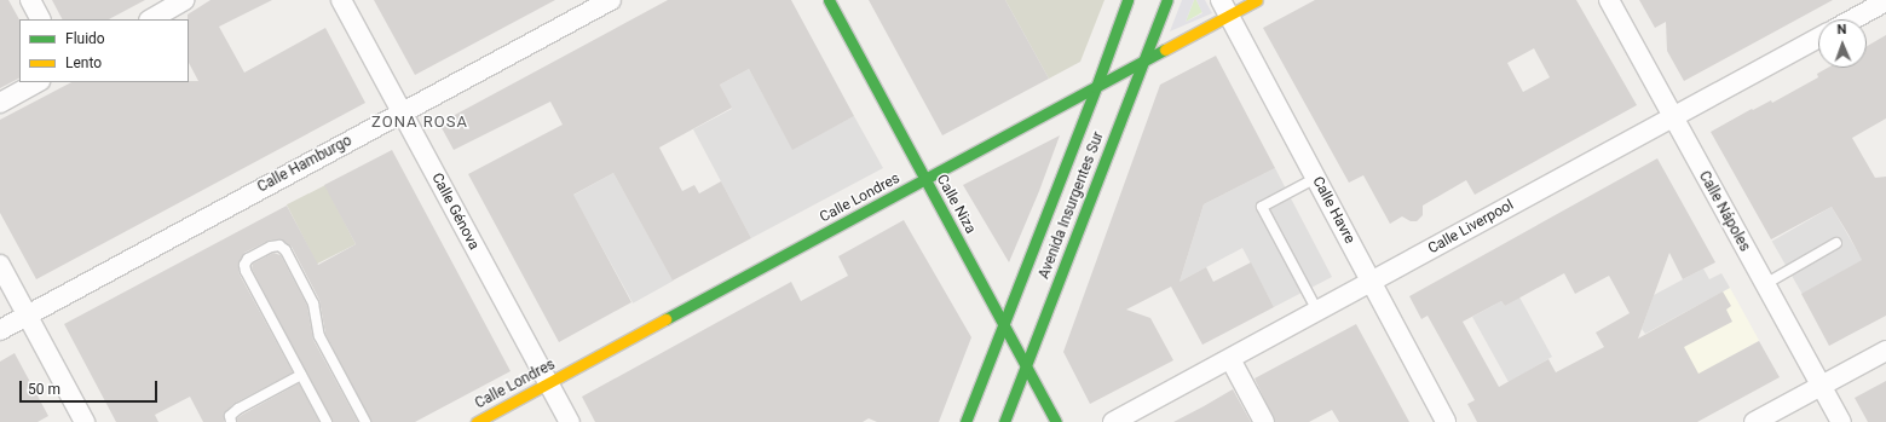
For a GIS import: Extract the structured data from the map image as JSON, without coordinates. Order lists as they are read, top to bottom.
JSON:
{
  "streets": {
    "street": [
      "Calle Hamburgo",
      "Calle Londres",
      "Calle Niza",
      "Avenida Insurgentes Sur",
      "Calle Havre",
      "Calle Génova",
      "Calle Nápoles",
      "Calle Liverpool"
    ]
  },
  "crossings": [
    ["Calle Hamburgo", "Calle Génova"],
    ["Calle Londres", "Calle Niza"],
    ["Calle Londres", "Avenida Insurgentes Sur"],
    ["Calle Londres", "Calle Havre"],
    ["Calle Londres", "Calle Génova"],
    ["Calle Niza", "Avenida Insurgentes Sur"],
    ["Calle Havre", "Calle Liverpool"],
    ["Calle Nápoles", "Calle Liverpool"]
  ],
  "districts": ["ZONA ROSA"],
  "legend": ["Fluido", "Lento"],
  "scale_bar": "50 m",
  "north": "top"
}
